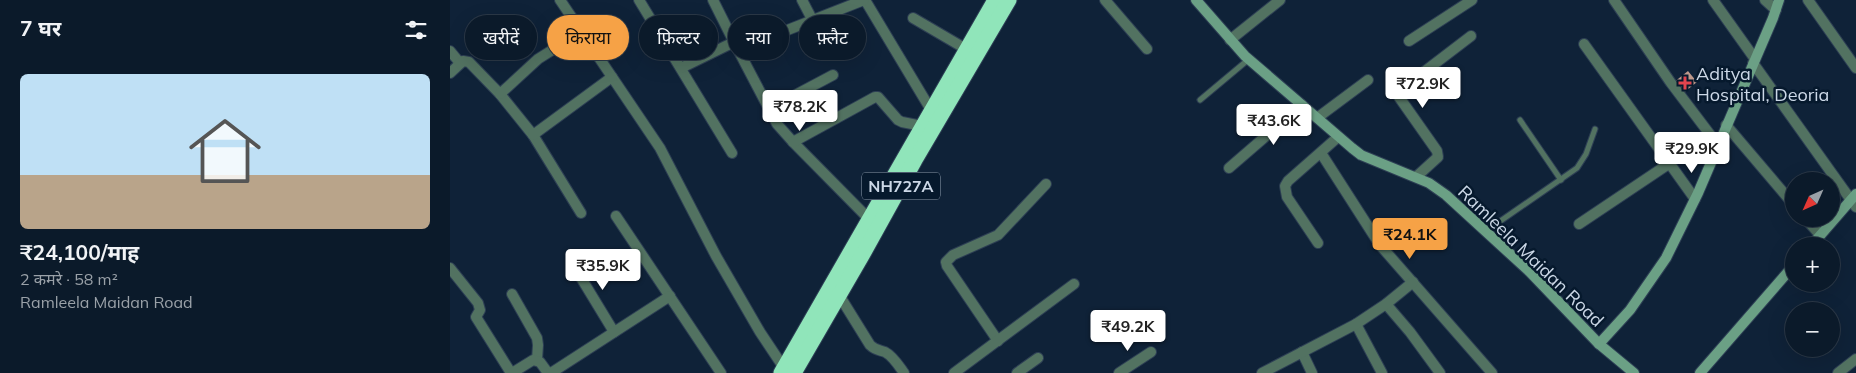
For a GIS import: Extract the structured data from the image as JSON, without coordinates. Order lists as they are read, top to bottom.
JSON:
{
  "streets": {
    "highway": ["NH727A"],
    "street": ["Ramleela Maidan Road"]
  },
  "places": {
    "health": ["Aditya Hospital, Deoria"]
  },
  "north": "bottom left",
  "page": {
    "heading": "7 घर",
    "chip": [
      "खरीदें",
      "किराया",
      "फ़िल्टर",
      "नया",
      "फ़्लैट"
    ],
    "list": [
      {
        "name": "₹24,100/माह",
        "note": "2 कमरे · 58 m² · Ramleela Maidan Road"
      }
    ],
    "price": [
      "₹72.9K",
      "₹78.2K",
      "₹43.6K",
      "₹29.9K",
      "₹24.1K",
      "₹35.9K",
      "₹49.2K"
    ],
    "map_buttons": ["+", "−"]
  }
}
